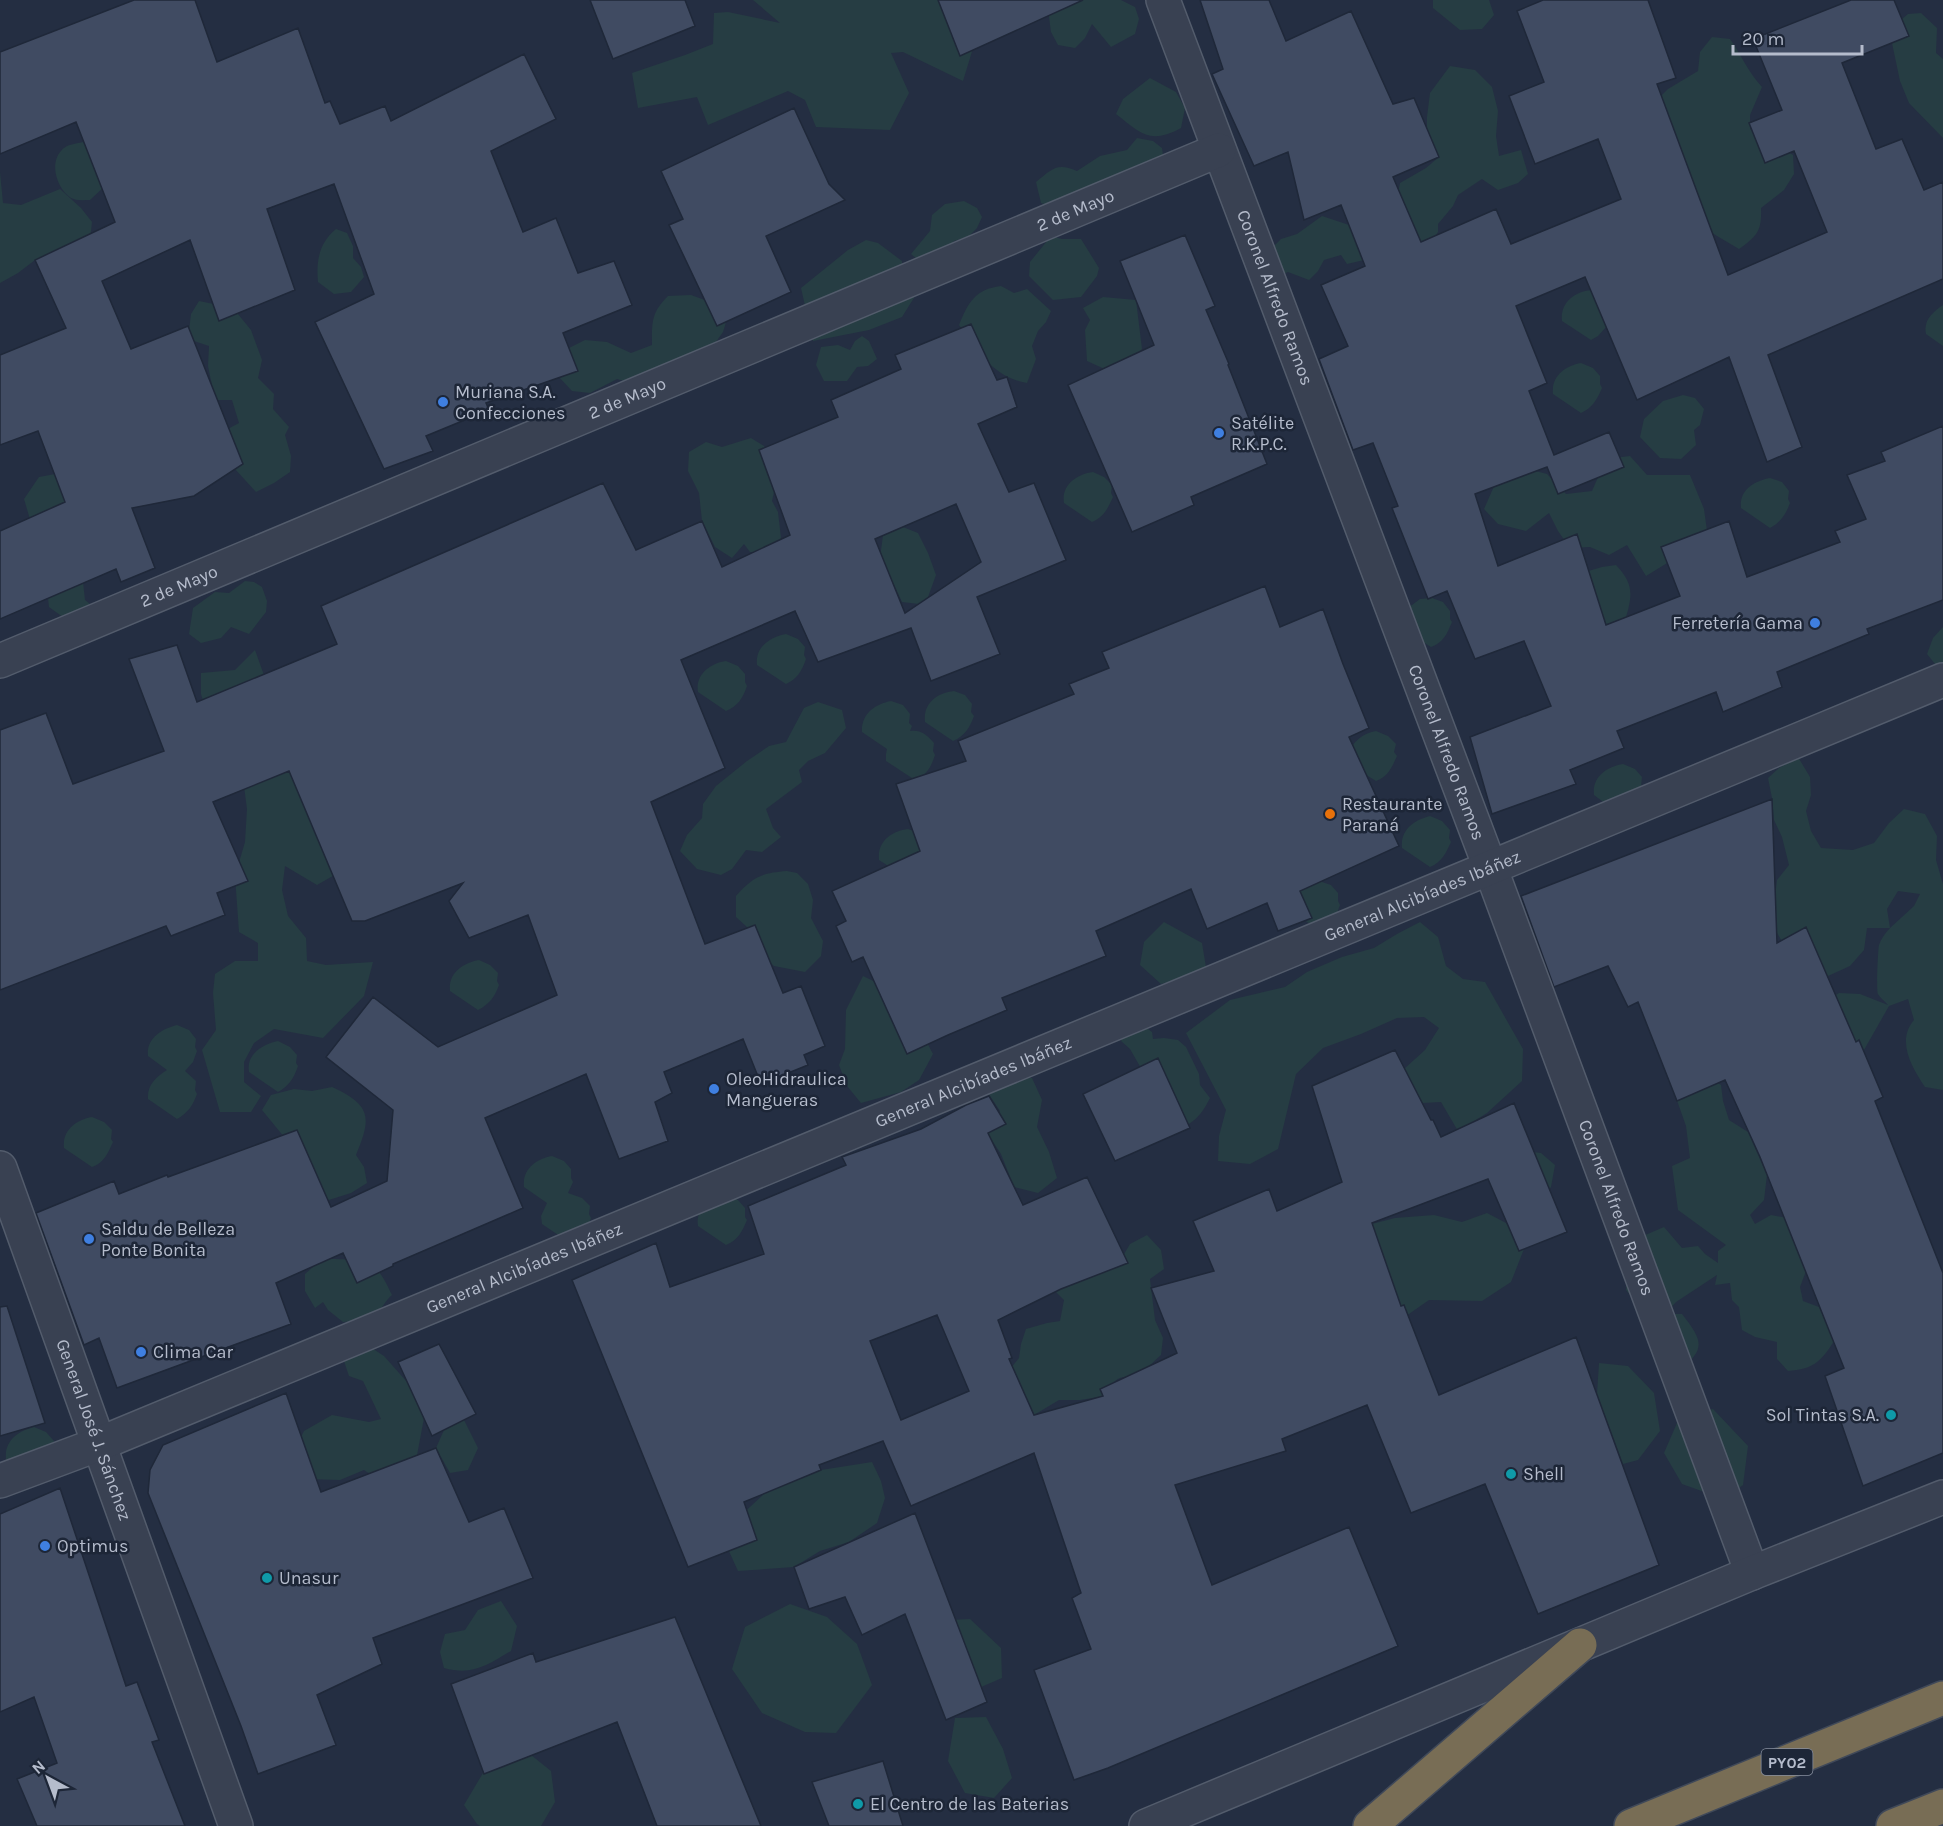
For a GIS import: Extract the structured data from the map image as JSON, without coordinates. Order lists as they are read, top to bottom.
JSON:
{
  "streets": {
    "highway": ["PY02"],
    "street": [
      "2 de Mayo",
      "Coronel Alfredo Ramos",
      "General Alcibíades Ibáñez",
      "General José J. Sánchez"
    ]
  },
  "crossings": [
    ["2 de Mayo", "Coronel Alfredo Ramos"],
    ["Coronel Alfredo Ramos", "General Alcibíades Ibáñez"],
    ["General Alcibíades Ibáñez", "General José J. Sánchez"]
  ],
  "places": [
    "Muriana S.A. Confecciones",
    "Satélite R.K.P.C.",
    "Ferretería Gama",
    "Restaurante Paraná",
    "OleoHidraulica Mangueras",
    "Saldu de Belleza Ponte Bonita",
    "Clima Car",
    "Sol Tintas S.A.",
    "Shell",
    "Optimus",
    "Unasur",
    "El Centro de las Baterias"
  ],
  "scale_bar": "20 m",
  "north": "top left"
}
